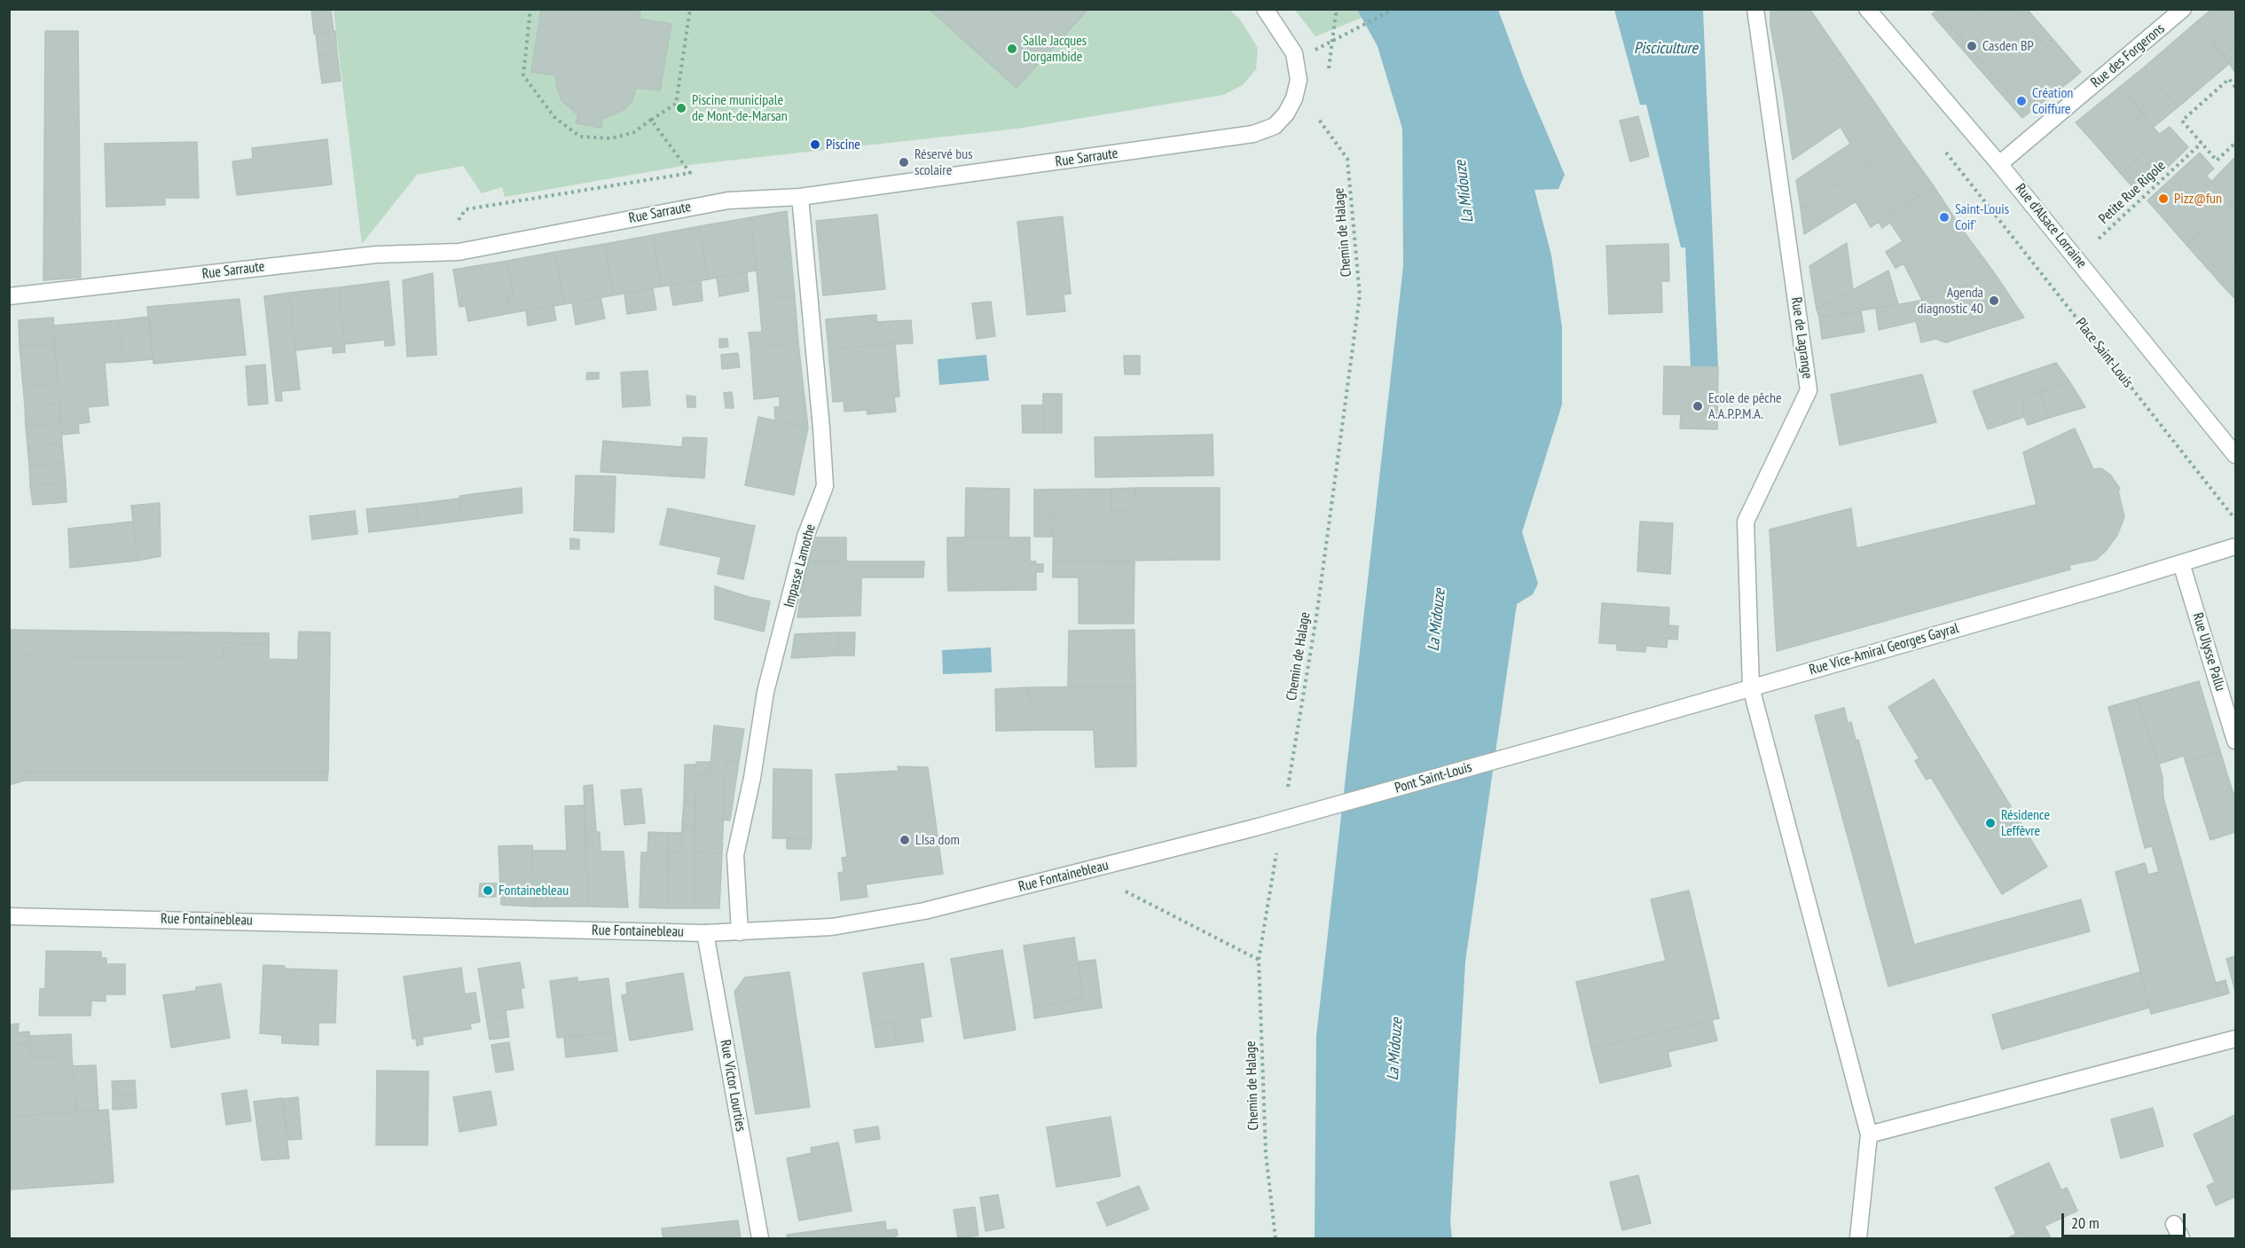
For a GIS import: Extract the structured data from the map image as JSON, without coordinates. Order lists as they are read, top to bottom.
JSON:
{
  "streets": {
    "street": [
      "Rue des Forgerons",
      "Rue Sarraute",
      "Rue d'Alsace Lorraine",
      "Rue de Lagrange",
      "Impasse Lamothe",
      "Rue Vice-Amiral Georges Gayral",
      "Rue Ulysse Pallu",
      "Pont Saint-Louis",
      "Rue Fontainebleau",
      "Rue Victor Lourties"
    ],
    "path": ["Petite Rue Rigole", "Chemin de Halage", "Place Saint-Louis"]
  },
  "crossings": [
    ["Rue des Forgerons", "Rue d'Alsace Lorraine"],
    ["Rue Sarraute", "Chemin de Halage"],
    ["Rue Sarraute", "Impasse Lamothe"],
    ["Petite Rue Rigole", "Rue d'Alsace Lorraine"],
    ["Rue de Lagrange", "Rue Vice-Amiral Georges Gayral"],
    ["Impasse Lamothe", "Rue Fontainebleau"],
    ["Rue Vice-Amiral Georges Gayral", "Rue Ulysse Pallu"],
    ["Rue Vice-Amiral Georges Gayral", "Pont Saint-Louis"],
    ["Pont Saint-Louis", "Rue Fontainebleau"],
    ["Rue Fontainebleau", "Rue Victor Lourties"]
  ],
  "water": ["Pisciculture", "La Midouze"],
  "places": [
    "Casden BP",
    "Salle Jacques Dorgambide",
    "Création Coiffure",
    "Piscine municipale de Mont-de-Marsan",
    "Piscine",
    "Réservé bus scolaire",
    "Pizz@fun",
    "Saint-Louis Coif'",
    "Agenda diagnostic 40",
    "Ecole de pêche A.A.P.P.M.A.",
    "Résidence Leffèvre",
    "LIsa dom",
    "Fontainebleau"
  ],
  "scale_bar": "20 m"
}
